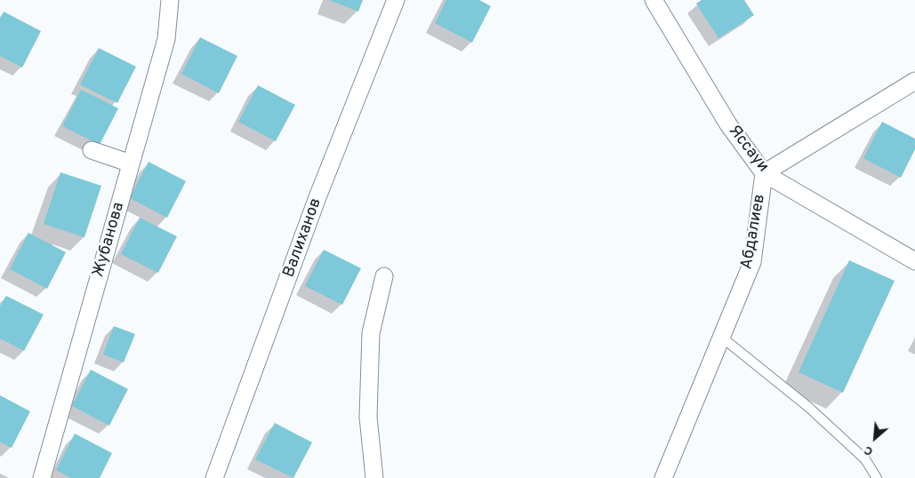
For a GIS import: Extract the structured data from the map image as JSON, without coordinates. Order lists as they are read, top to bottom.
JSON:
{
  "streets": {
    "street": [
      "Яссауи",
      "Абдалиев",
      "Валиханов",
      "Жубанова"
    ]
  },
  "crossings": [
    ["Яссауи", "Абдалиев"]
  ],
  "north": "bottom left"
}
